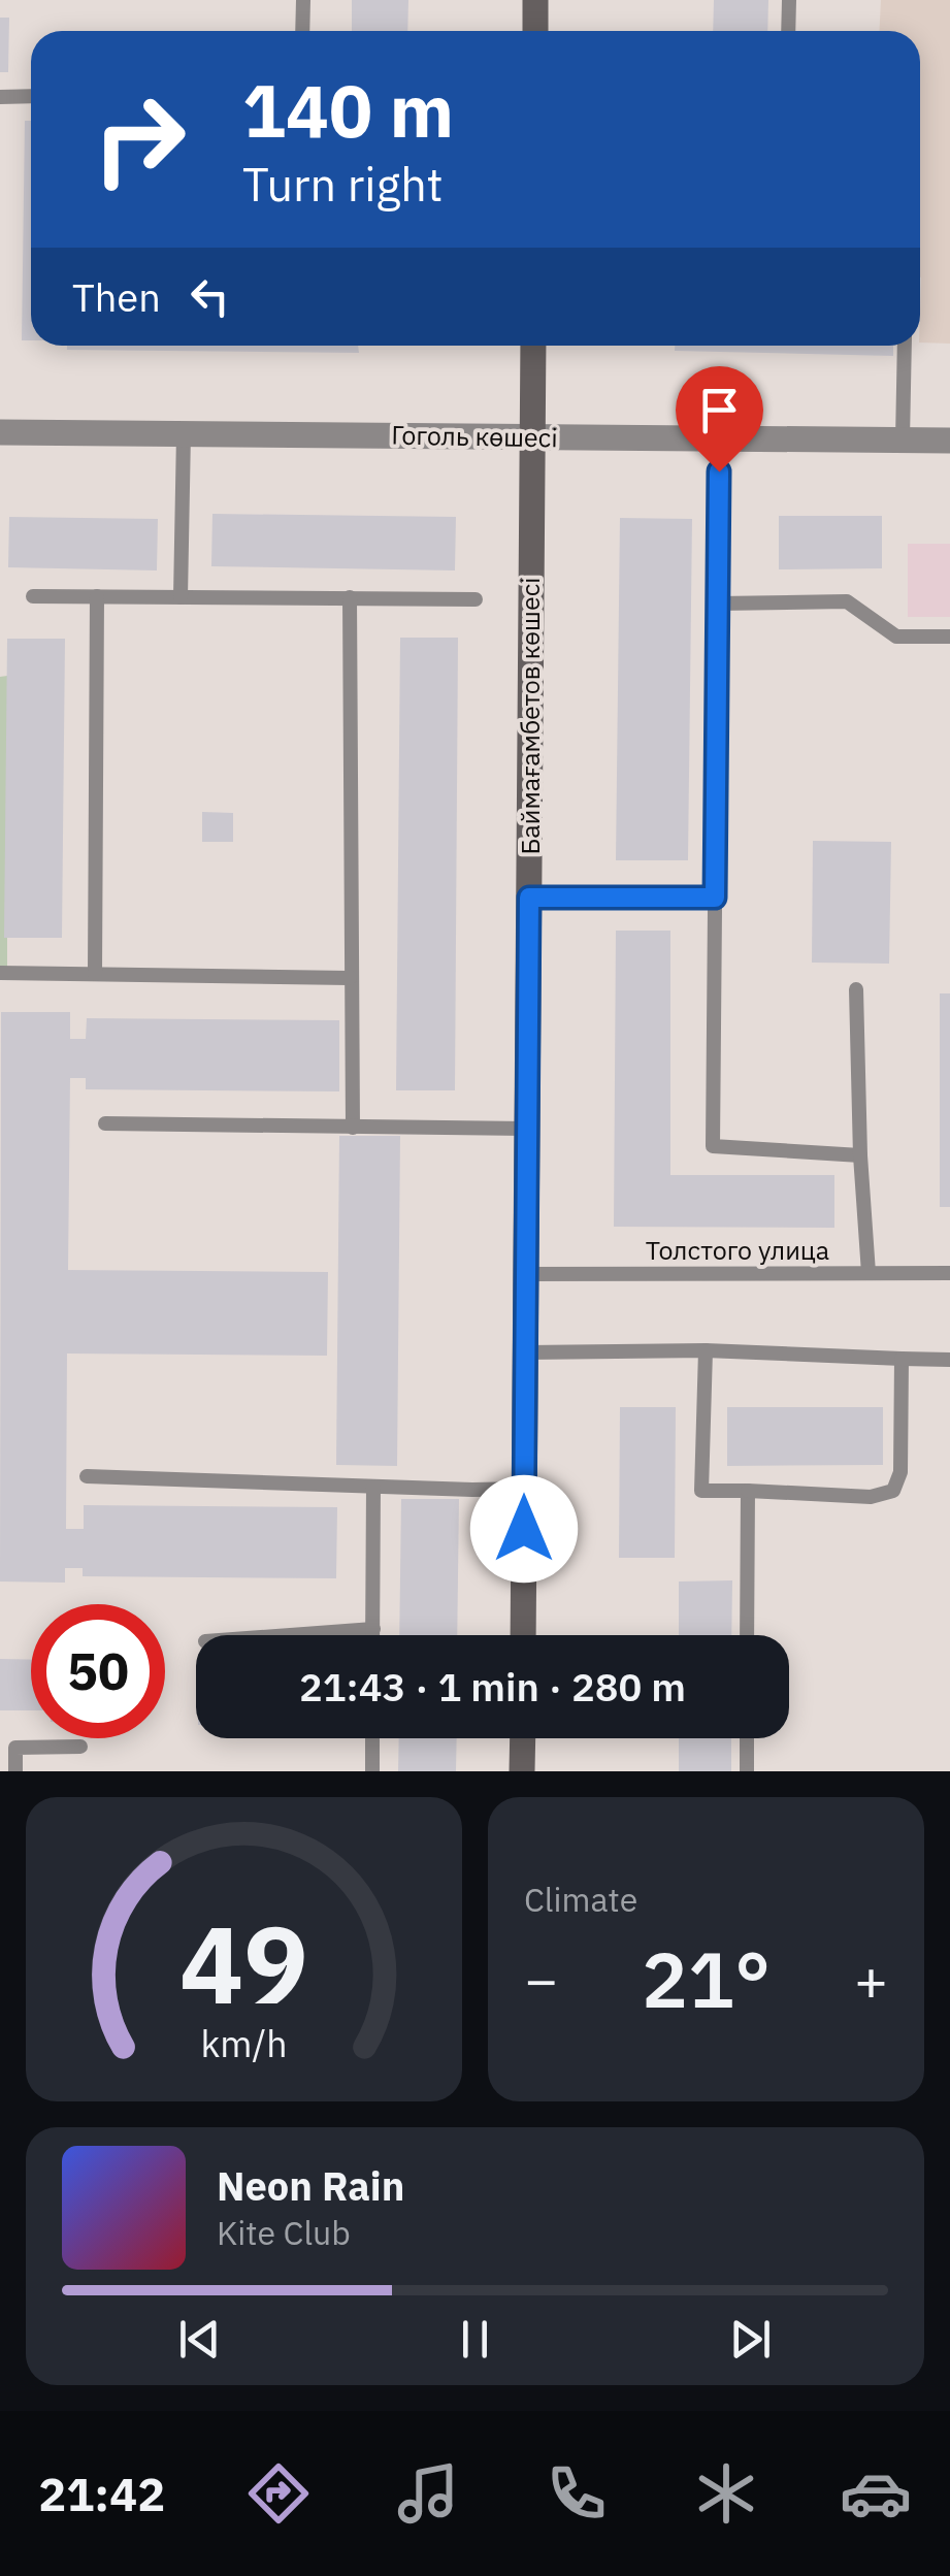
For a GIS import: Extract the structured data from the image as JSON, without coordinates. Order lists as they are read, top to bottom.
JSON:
{
  "streets": {
    "main road": ["Баймағамбетов көшесі"],
    "street": ["Гоголь көшесі"],
    "lane": ["Толстого улица"]
  },
  "crossings": [
    ["Гоголь көшесі", "Баймағамбетов көшесі"],
    ["Баймағамбетов көшесі", "Толстого улица"]
  ],
  "page": {
    "turn": ["140 m", "Turn right"],
    "then": "Then",
    "limit": "50",
    "trip": "21:43 · 1 min · 280 m",
    "tile": "Climate",
    "heat": ["−", "21°", "+"],
    "song": ["Neon Rain", "Kite Club"],
    "tabs": "21:42",
    "gauge": ["49", "km/h"]
  }
}
